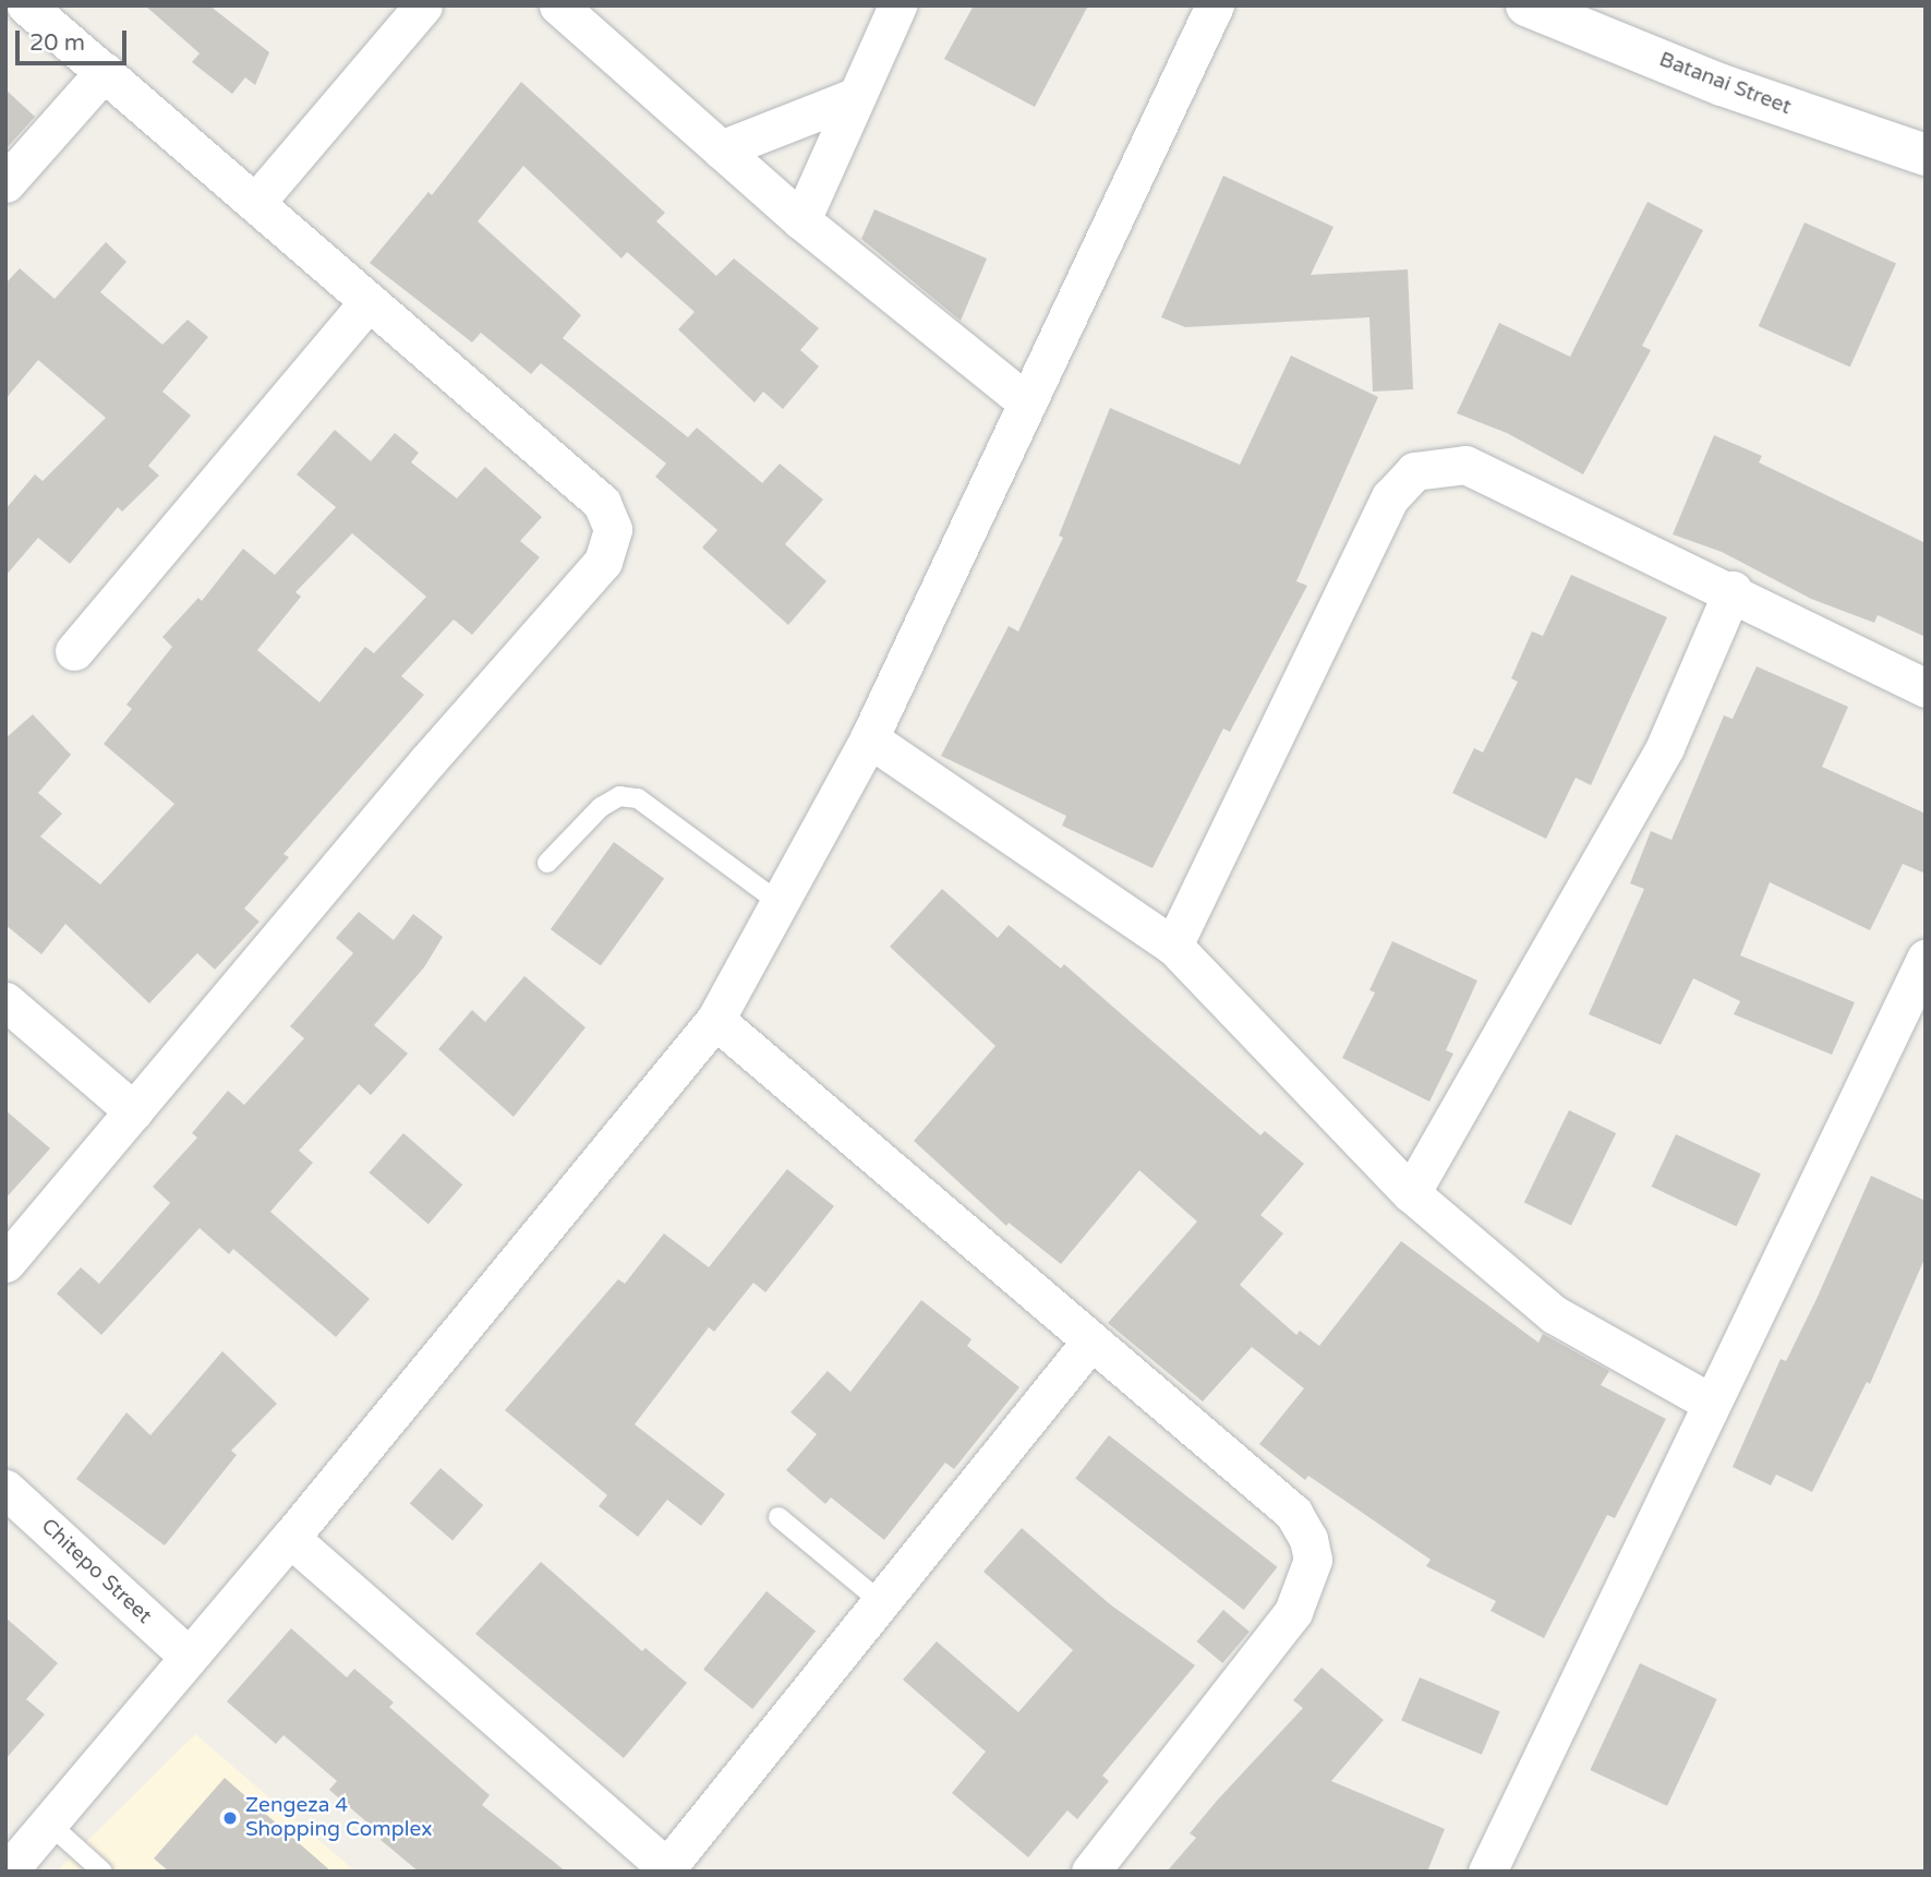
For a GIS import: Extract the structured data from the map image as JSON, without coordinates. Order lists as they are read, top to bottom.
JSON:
{
  "streets": {
    "street": ["Batanai Street", "Chitepo Street"]
  },
  "places": ["Zengeza 4 Shopping Complex"],
  "scale_bar": "20 m"
}
